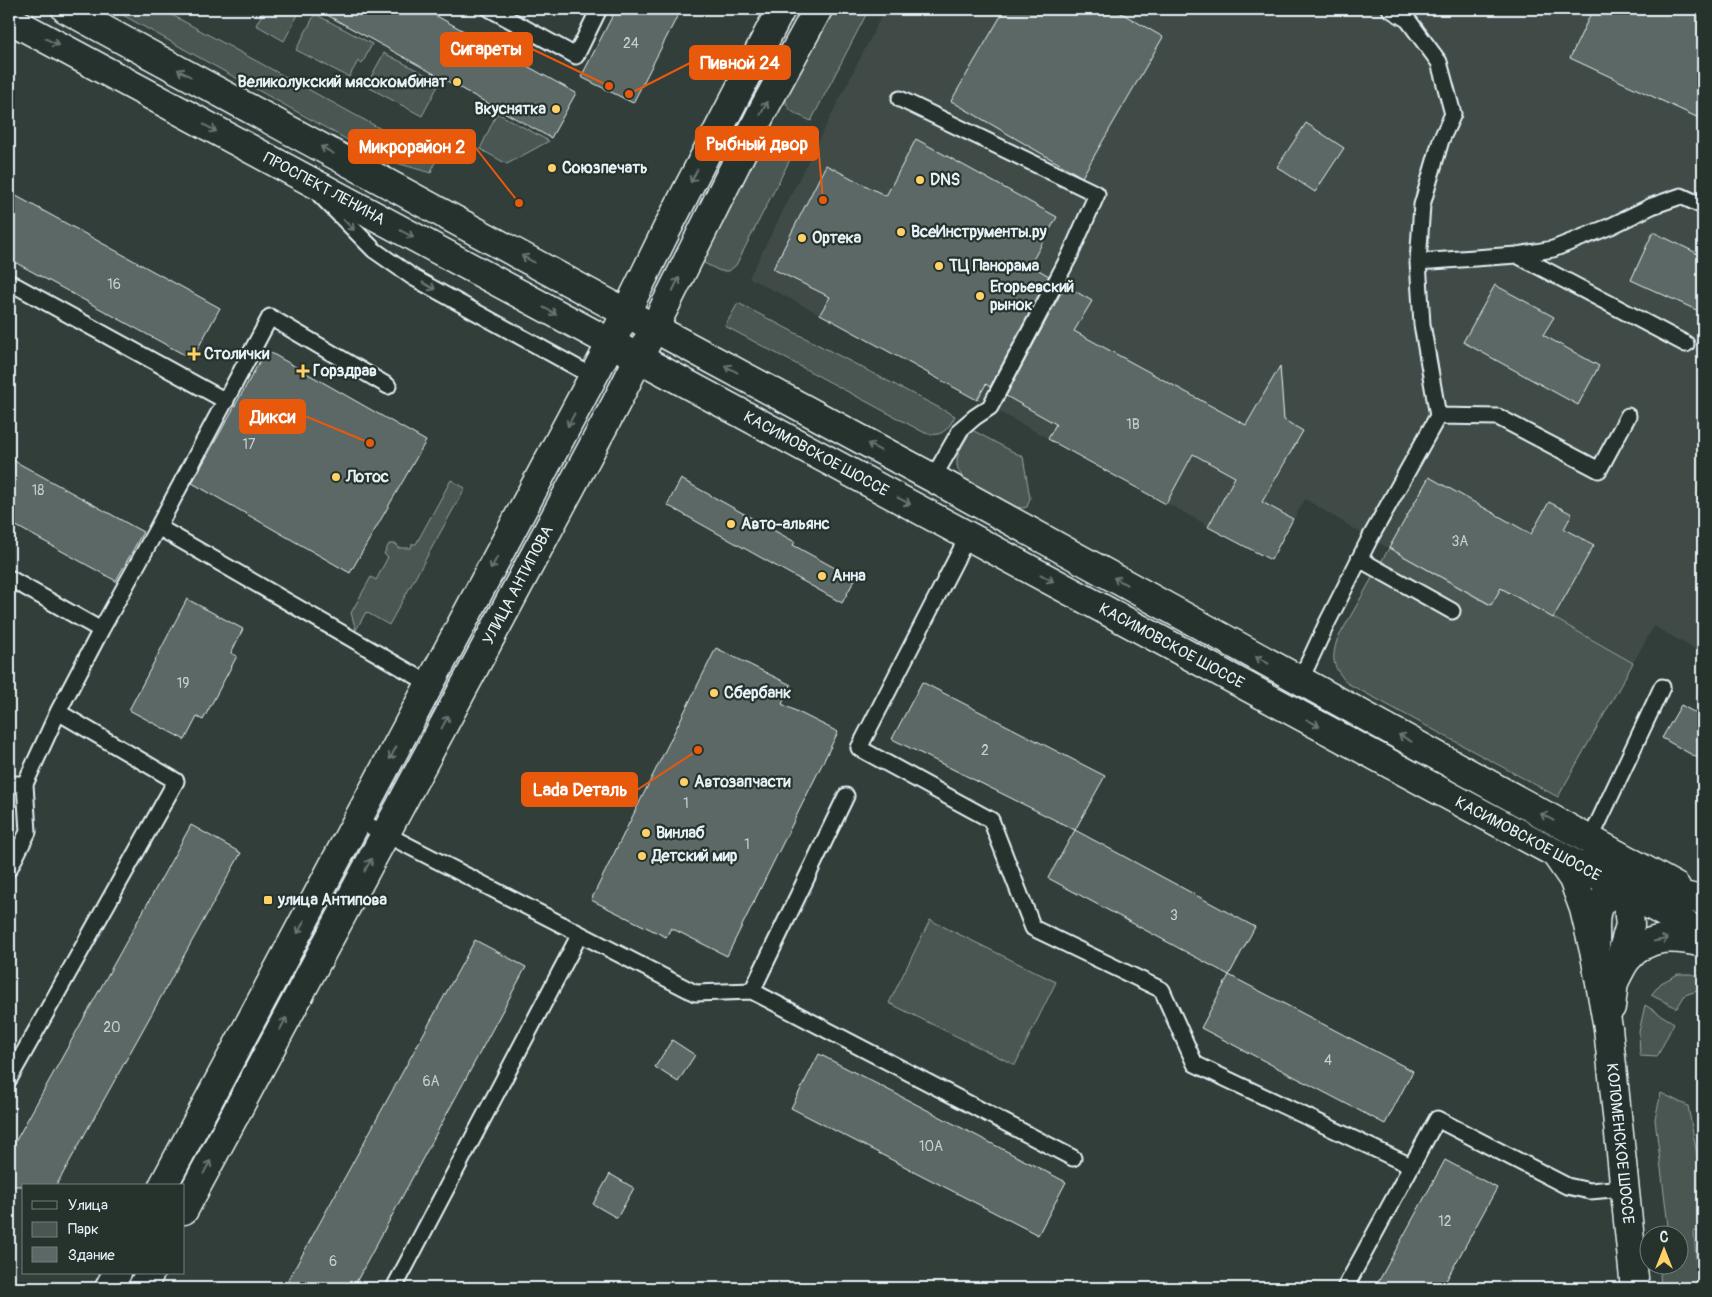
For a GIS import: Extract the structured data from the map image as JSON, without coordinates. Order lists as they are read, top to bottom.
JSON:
{
  "streets": {
    "main road": [
      "ПРОСПЕКТ ЛЕНИНА",
      "КАСИМОВСКОЕ ШОССЕ",
      "УЛИЦА АНТИПОВА",
      "КОЛОМЕНСКОЕ ШОССЕ"
    ]
  },
  "crossings": [
    ["ПРОСПЕКТ ЛЕНИНА", "КАСИМОВСКОЕ ШОССЕ"],
    ["ПРОСПЕКТ ЛЕНИНА", "УЛИЦА АНТИПОВА"],
    ["КАСИМОВСКОЕ ШОССЕ", "УЛИЦА АНТИПОВА"],
    ["КАСИМОВСКОЕ ШОССЕ", "КОЛОМЕНСКОЕ ШОССЕ"]
  ],
  "places": {
    "other": [
      "Великолукский мясокомбинат",
      "Сигареты",
      "Пивной 24",
      "Вкуснятка",
      "Союзпечать",
      "DNS",
      "Рыбный двор",
      "Микрорайон 2",
      "ВсеИнструменты.ру",
      "Ортека",
      "ТЦ Панорама",
      "Егорьевский рынок",
      "Дикси",
      "Лотос",
      "Авто-альянс",
      "Анна",
      "Сбербанк",
      "Lada Dеталь",
      "Автозапчасти",
      "Винлаб",
      "Детский мир"
    ],
    "health": ["Столички", "Горздрав"],
    "transit": ["улица Антипова"]
  },
  "house_numbers": [
    "24",
    "16",
    "1В",
    "17",
    "18",
    "3А",
    "19",
    "2",
    "1",
    "1",
    "3",
    "20",
    "4",
    "6А",
    "10А",
    "12",
    "6"
  ],
  "legend": ["Улица", "Парк", "Здание"],
  "north": "top"
}
